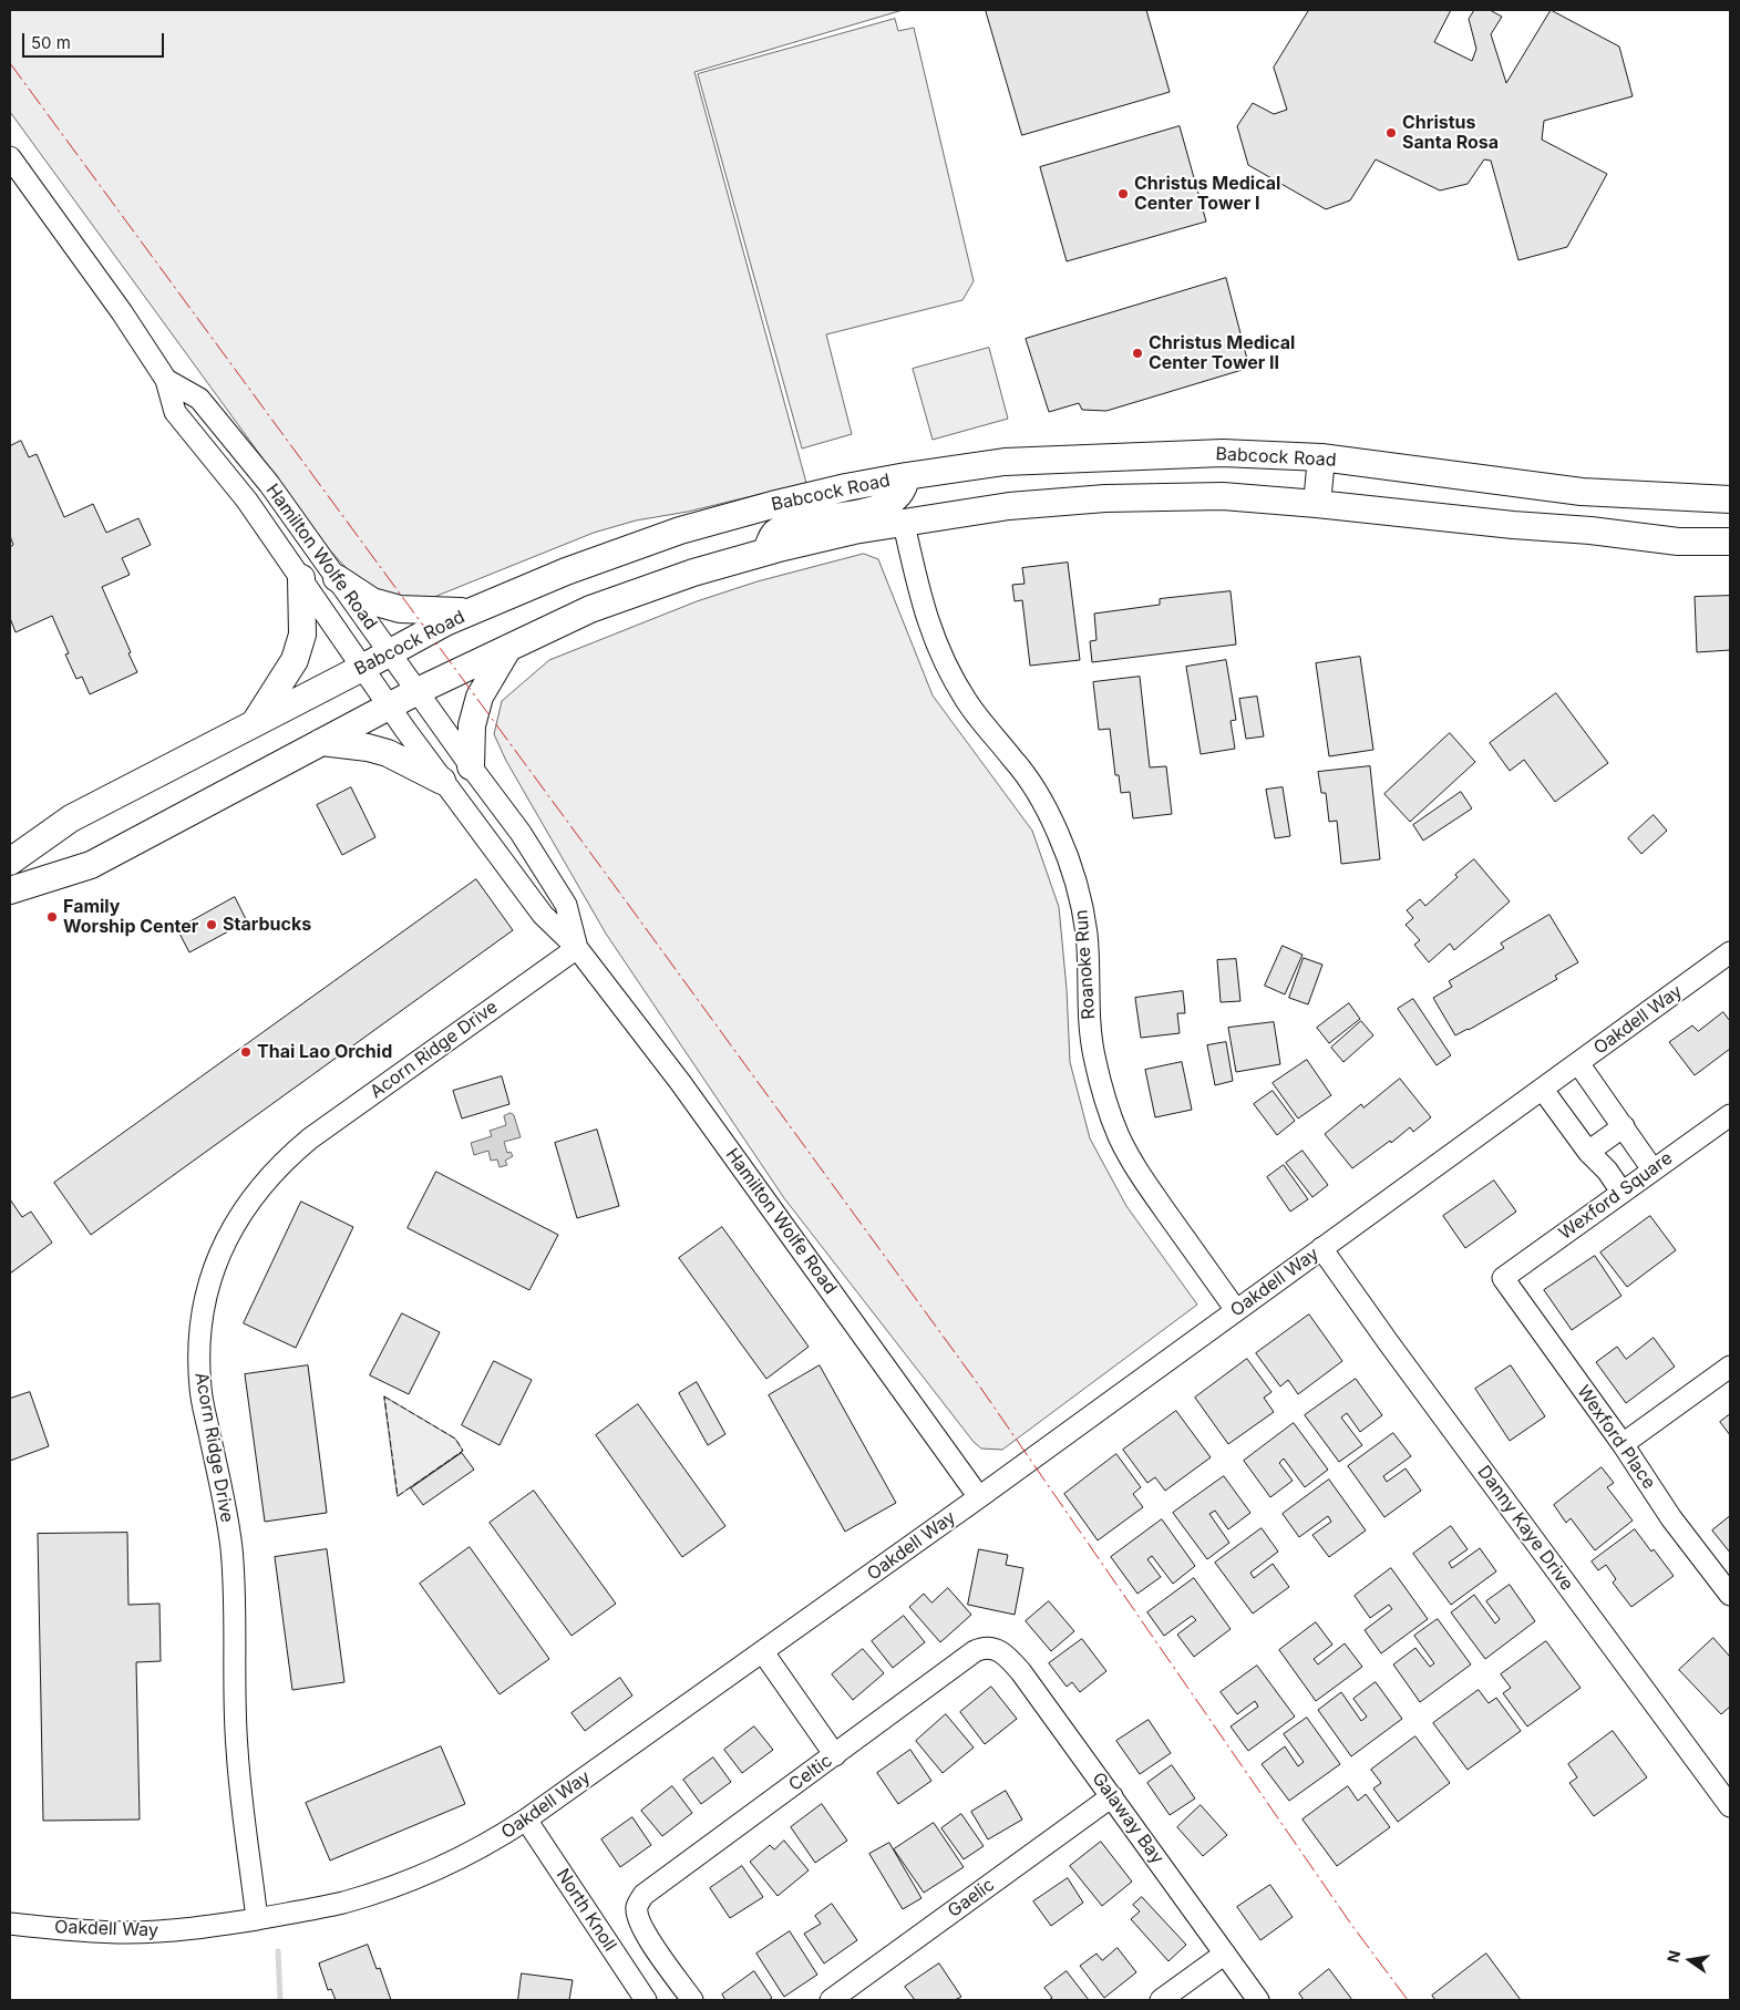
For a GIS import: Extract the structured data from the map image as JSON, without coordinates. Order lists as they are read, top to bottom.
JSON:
{
  "streets": {
    "main road": ["Babcock Road"],
    "street": [
      "Hamilton Wolfe Road",
      "Roanoke Run",
      "Oakdell Way",
      "Acorn Ridge Drive",
      "Wexford Square",
      "Wexford Place",
      "Danny Kaye Drive",
      "Celtic",
      "Galaway Bay",
      "Gaelic",
      "North Knoll"
    ]
  },
  "crossings": [
    ["Babcock Road", "Hamilton Wolfe Road"],
    ["Hamilton Wolfe Road", "Oakdell Way"],
    ["Hamilton Wolfe Road", "Acorn Ridge Drive"],
    ["Roanoke Run", "Oakdell Way"],
    ["Oakdell Way", "Acorn Ridge Drive"],
    ["Oakdell Way", "Danny Kaye Drive"],
    ["Oakdell Way", "North Knoll"],
    ["Wexford Square", "Wexford Place"],
    ["Celtic", "Galaway Bay"],
    ["Galaway Bay", "Gaelic"]
  ],
  "places": [
    "Christus Santa Rosa",
    "Christus Medical Center Tower I",
    "Christus Medical Center Tower II",
    "Family Worship Center",
    "Starbucks",
    "Thai Lao Orchid"
  ],
  "scale_bar": "50 m",
  "north": "left"
}
